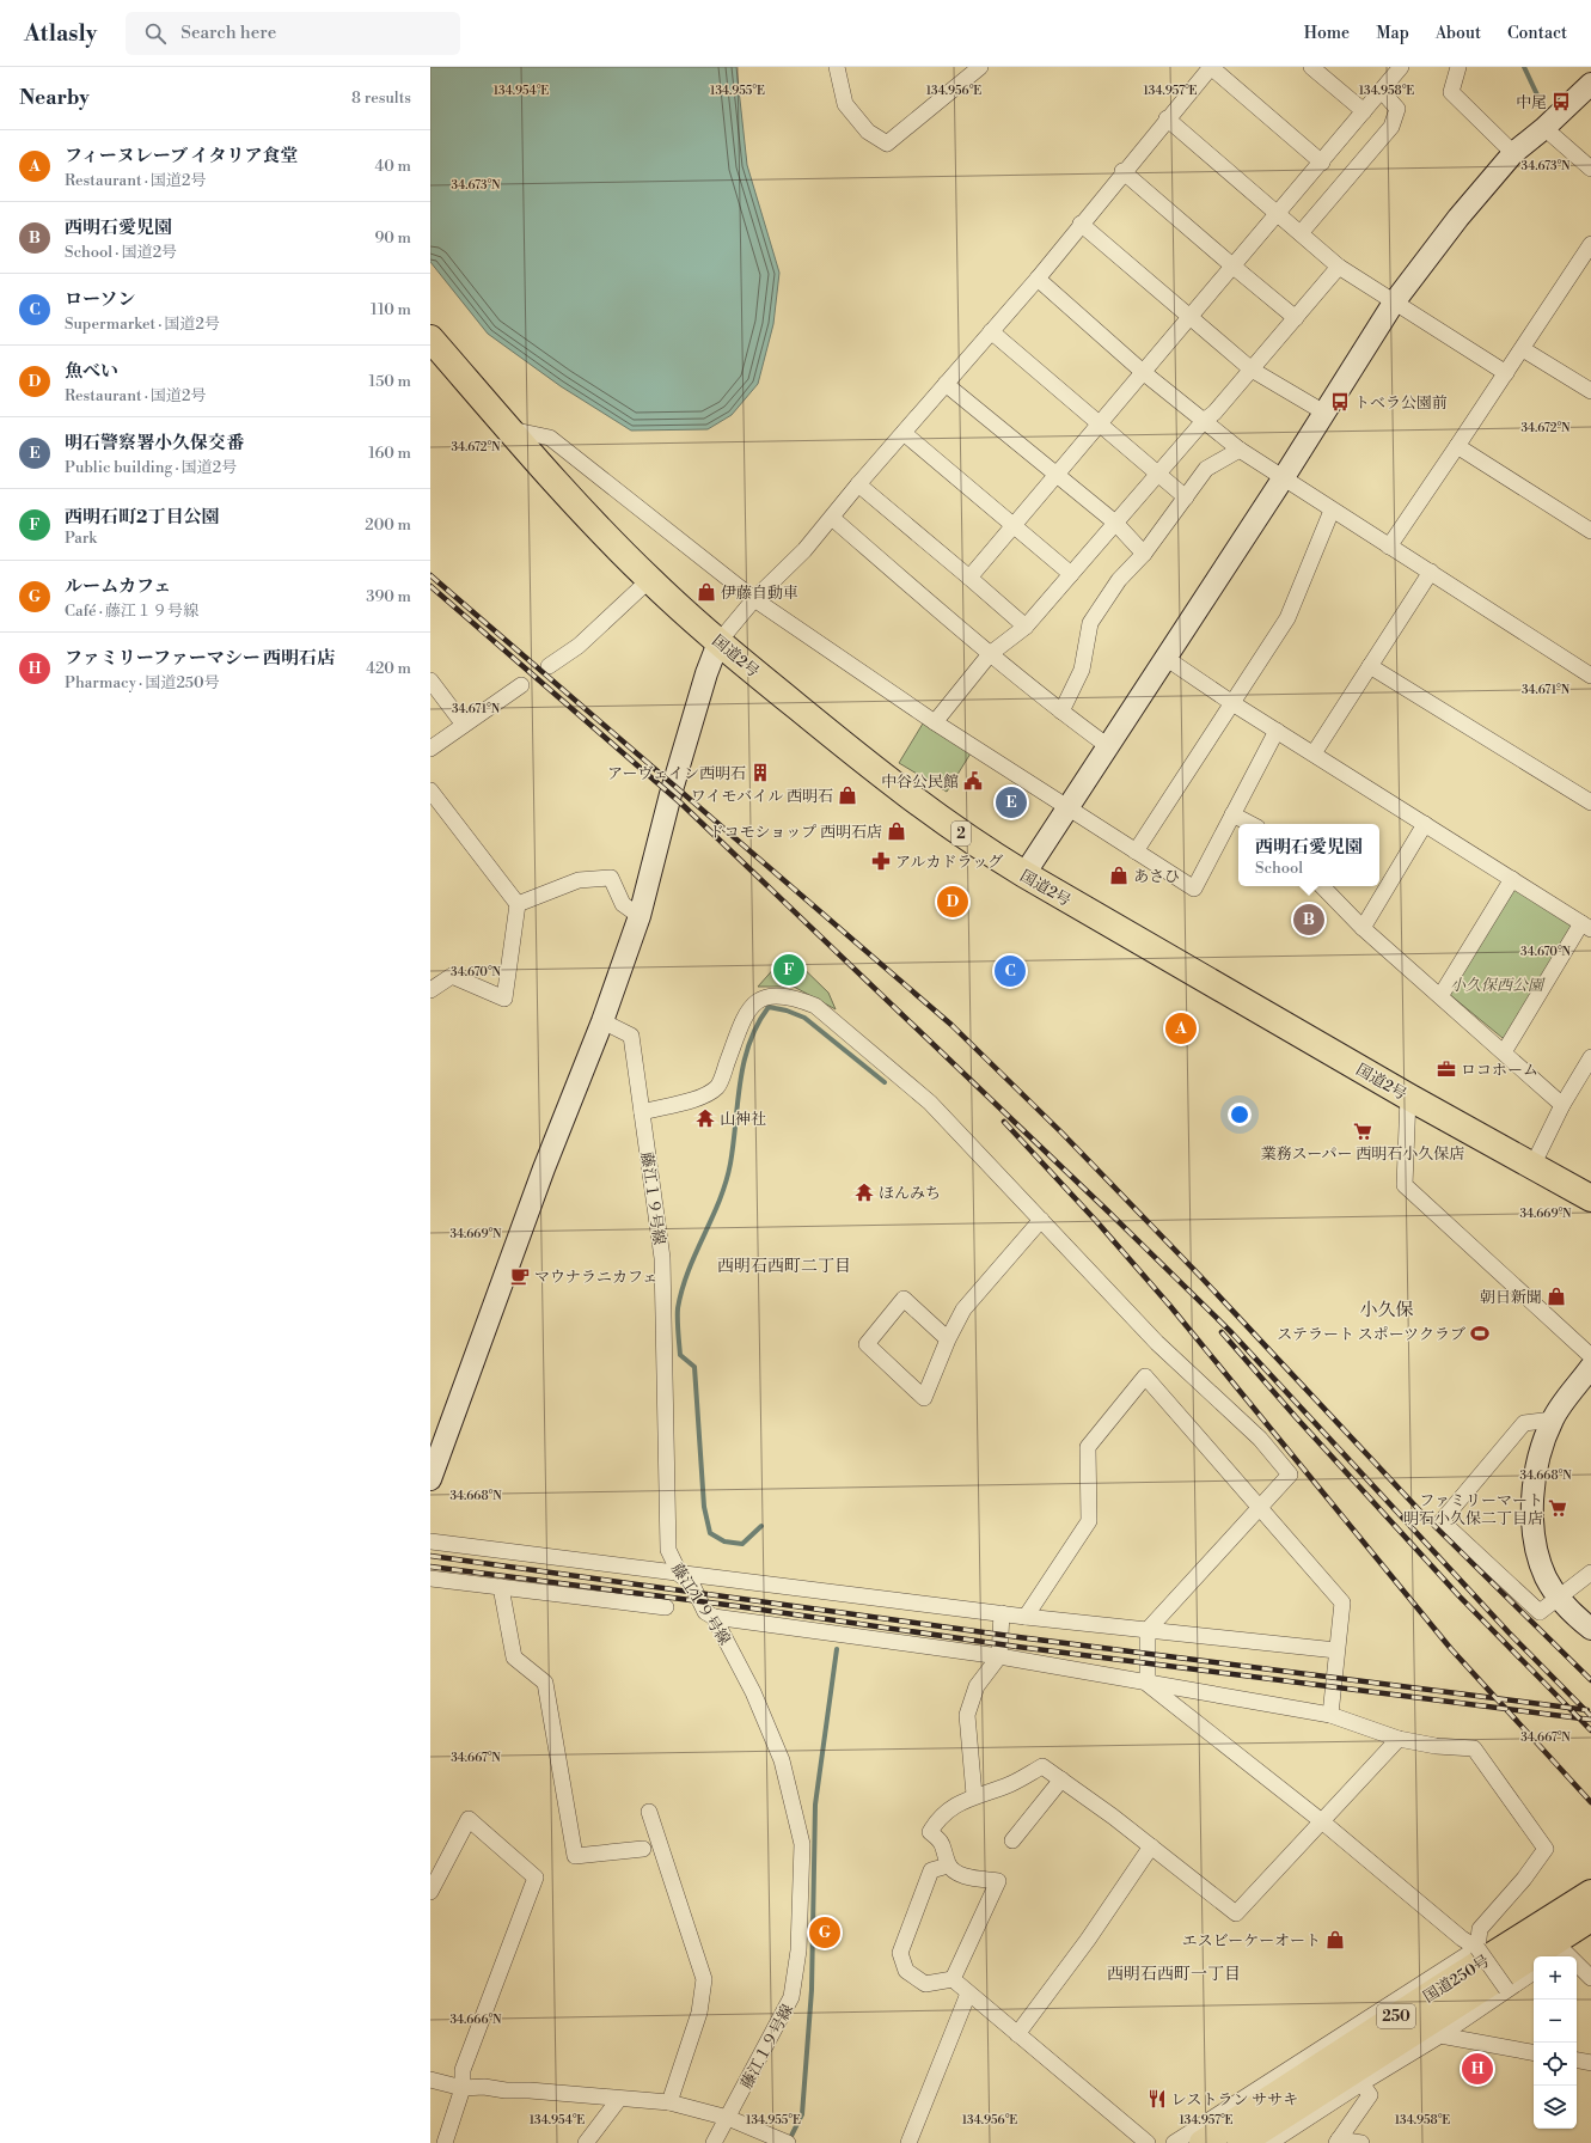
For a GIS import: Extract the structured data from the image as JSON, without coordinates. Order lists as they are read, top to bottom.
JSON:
{
  "streets": {
    "highway": [
      "国道2号",
      "2",
      "国道250号",
      "250"
    ],
    "street": ["藤江１９号線"]
  },
  "districts": ["西明石西町二丁目", "小久保", "西明石西町一丁目"],
  "parks": ["小久保西公園"],
  "places": {
    "bus stop": ["中尾", "トベラ公園前"],
    "shop": [
      "伊藤自動車",
      "ワイモバイル 西明石",
      "ドコモショップ 西明石店",
      "あさひ",
      "朝日新聞",
      "エスビーケーオート"
    ],
    "building": ["アーヴェイン西明石"],
    "public building": ["中谷公民館"],
    "pharmacy": ["アルカドラッグ"],
    "office": ["ロコホーム"],
    "temple": ["山神社", "ほんみち"],
    "supermarket": ["業務スーパー 西明石小久保店", "ファミリーマート 明石小久保二丁目店"],
    "cafe": ["マウナラニカフェ"],
    "sports": ["ステラート スポーツクラブ"],
    "restaurant": ["レストラン ササキ"]
  },
  "page": {
    "header": "Atlasly",
    "search": "Search here",
    "nav": [
      "Home",
      "Map",
      "About",
      "Contact"
    ],
    "heading": ["Nearby", "8 results"],
    "list": [
      {
        "mark": "A",
        "name": "フィーヌレーブ イタリア食堂",
        "note": "Restaurant · 国道2号",
        "value": "40 m"
      },
      {
        "mark": "B",
        "name": "西明石愛児園",
        "note": "School · 国道2号",
        "value": "90 m"
      },
      {
        "mark": "C",
        "name": "ローソン",
        "note": "Supermarket · 国道2号",
        "value": "110 m"
      },
      {
        "mark": "D",
        "name": "魚べい",
        "note": "Restaurant · 国道2号",
        "value": "150 m"
      },
      {
        "mark": "E",
        "name": "明石警察署小久保交番",
        "note": "Public building · 国道2号",
        "value": "160 m"
      },
      {
        "mark": "F",
        "name": "西明石町2丁目公園",
        "note": "Park",
        "value": "200 m"
      },
      {
        "mark": "G",
        "name": "ルームカフェ",
        "note": "Café · 藤江１９号線",
        "value": "390 m"
      },
      {
        "mark": "H",
        "name": "ファミリーファーマシー 西明石店",
        "note": "Pharmacy · 国道250号",
        "value": "420 m"
      }
    ],
    "pins": [
      "E",
      "D",
      "B",
      "F",
      "C",
      "A",
      "G",
      "H"
    ],
    "popup": ["西明石愛児園", "School"],
    "map_buttons": ["+", "−"]
  },
  "coordinates": [
    "134.954°E",
    "134.955°E",
    "134.956°E",
    "134.957°E",
    "134.958°E",
    "34.673°N",
    "34.672°N",
    "34.671°N",
    "34.670°N",
    "34.669°N",
    "34.668°N",
    "34.667°N",
    "34.666°N"
  ]
}
